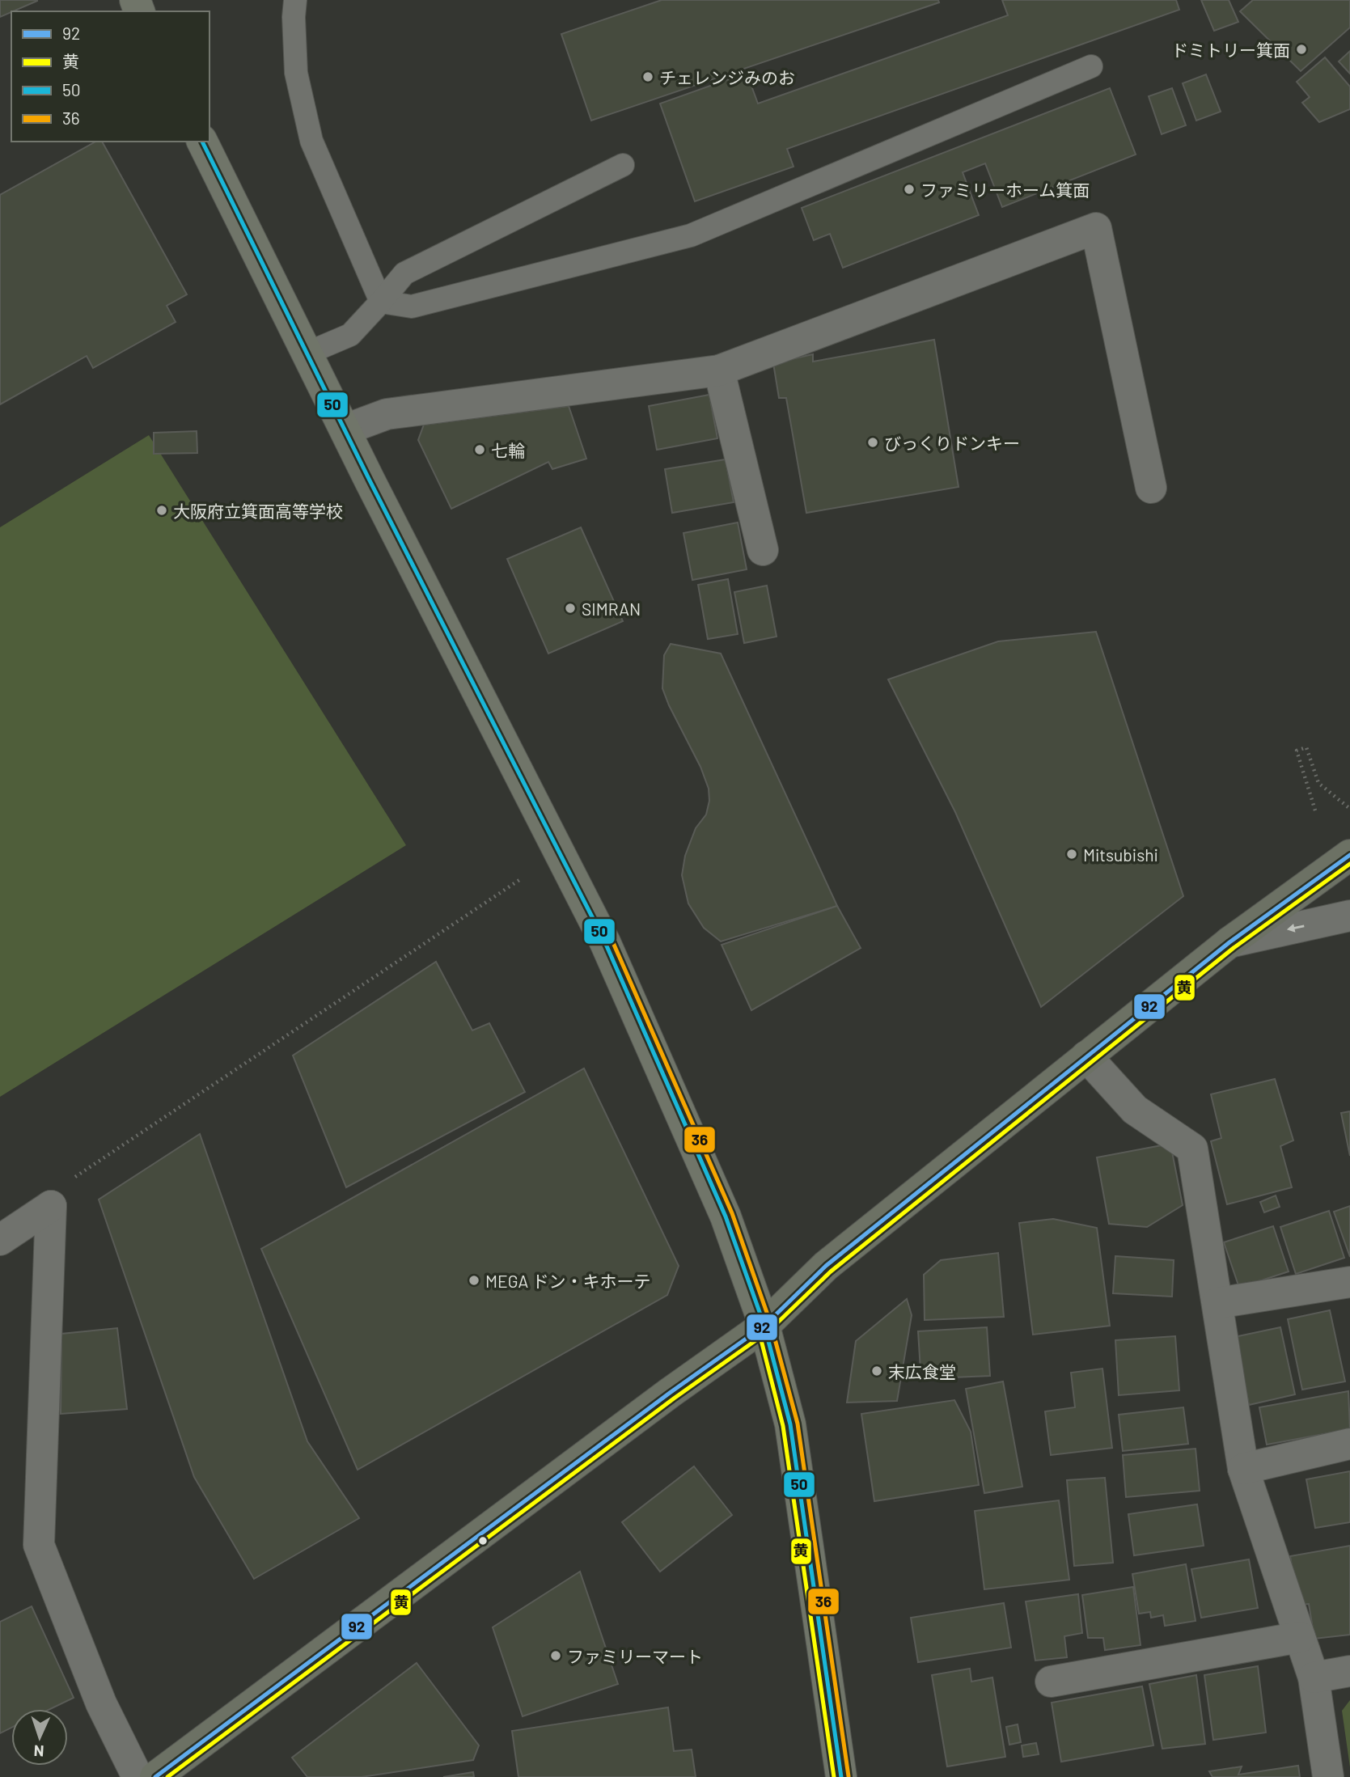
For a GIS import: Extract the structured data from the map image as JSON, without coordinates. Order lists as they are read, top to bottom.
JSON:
{
  "places": [
    "ドミトリー箕面",
    "チェレンジみのお",
    "ファミリーホーム箕面",
    "びっくりドンキー",
    "七輪",
    "大阪府立箕面高等学校",
    "SIMRAN",
    "Mitsubishi",
    "MEGA ドン・キホーテ",
    "末広食堂",
    "ファミリーマート"
  ],
  "lines": [
    "transit line 50",
    "transit line 92",
    "transit line 黄",
    "transit line 36"
  ],
  "legend": [
    "92",
    "黄",
    "50",
    "36"
  ],
  "north": "bottom"
}
